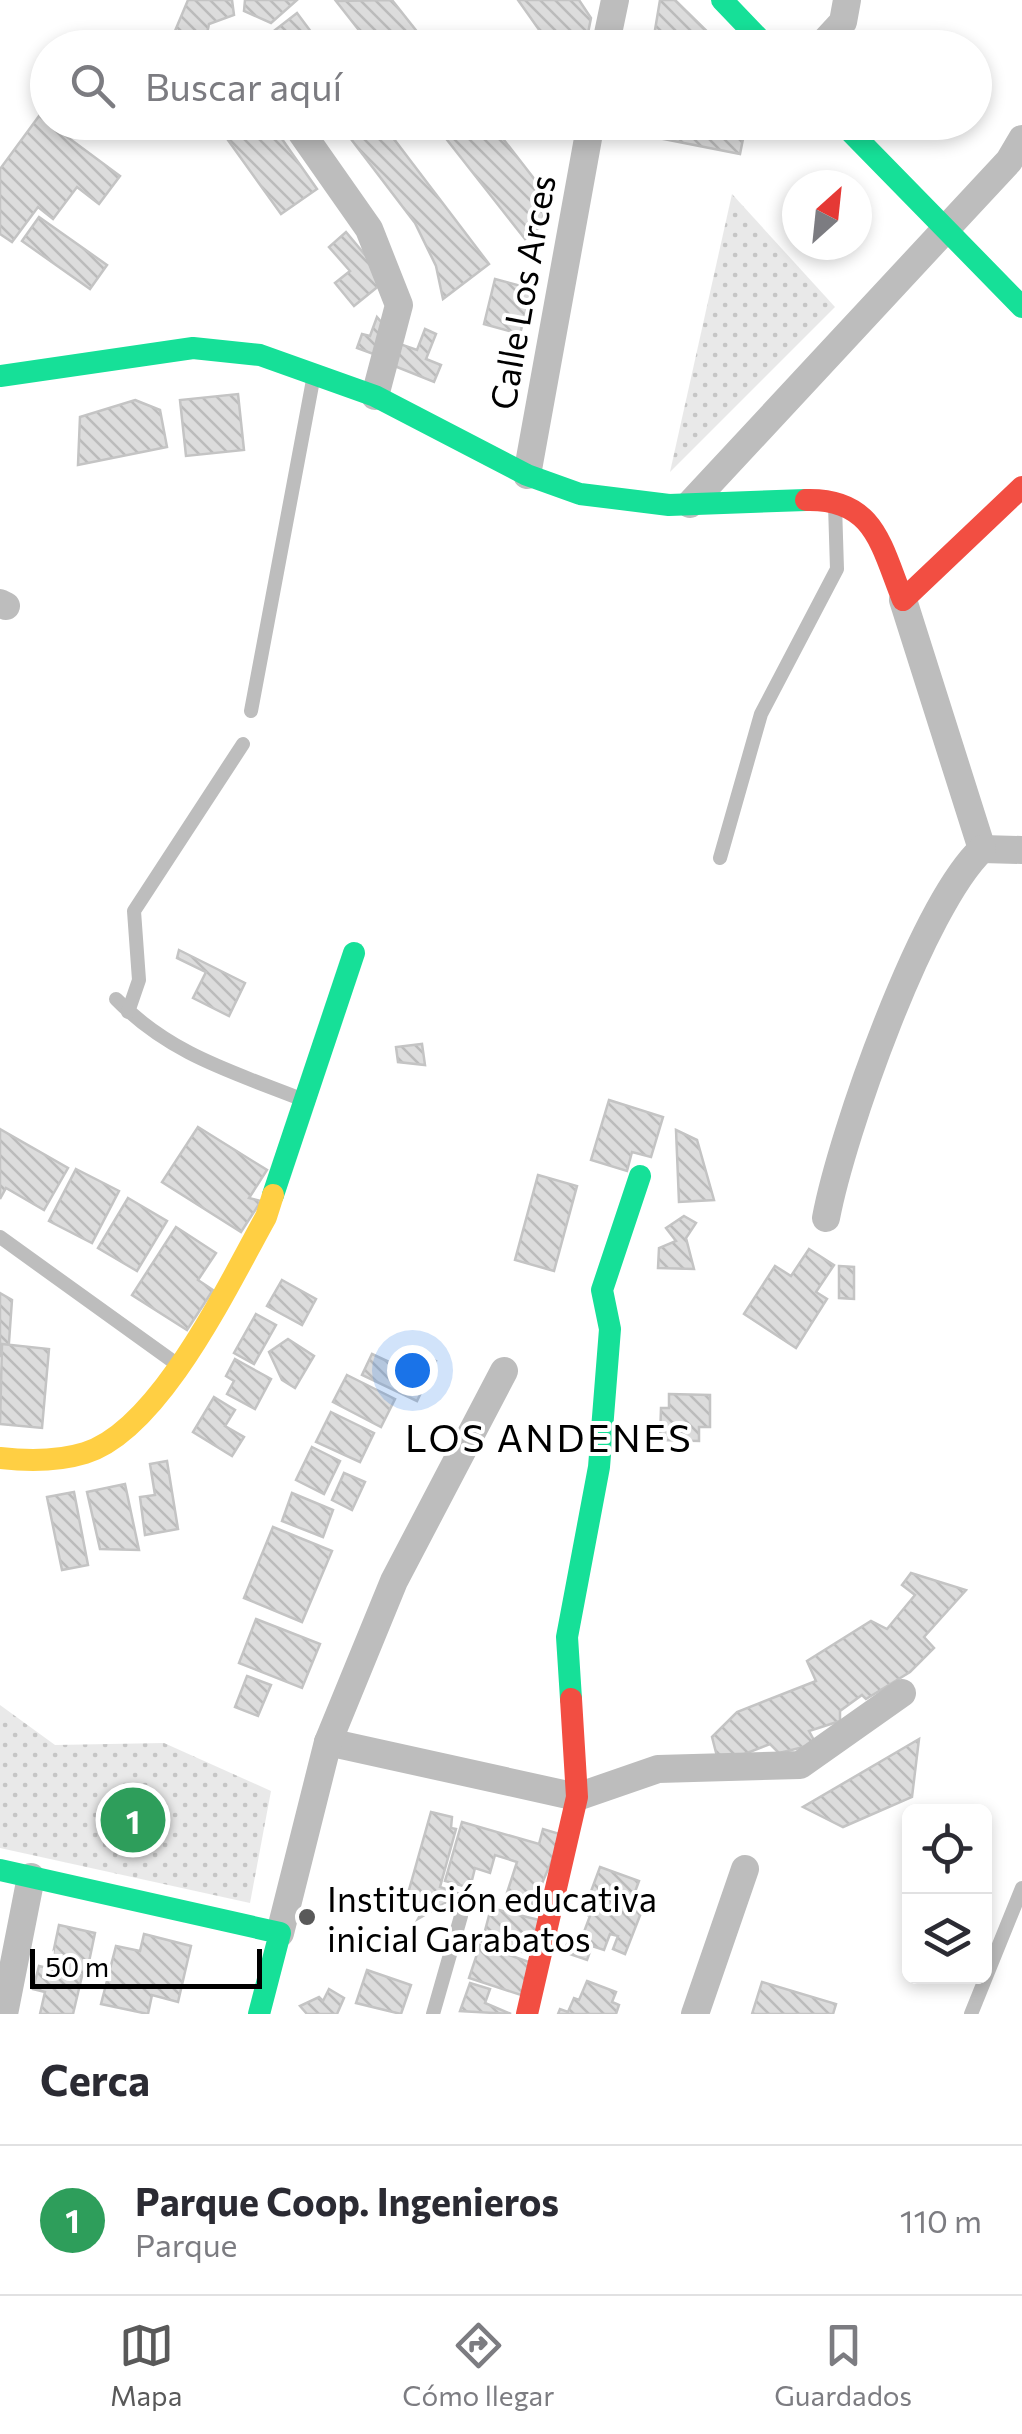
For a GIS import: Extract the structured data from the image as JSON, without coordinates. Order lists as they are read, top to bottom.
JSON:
{
  "streets": {
    "street": ["Calle Los Arces"]
  },
  "districts": ["LOS ANDENES"],
  "places": ["Institución educativa inicial Garabatos"],
  "scale_bar": "50 m",
  "north": "top right",
  "page": {
    "search": "Buscar aquí",
    "pins": "1",
    "scale": "50 m",
    "heading": "Cerca",
    "list": [
      {
        "mark": "1",
        "name": "Parque Coop. Ingenieros",
        "note": "Parque",
        "value": "110 m"
      }
    ],
    "nav": ["Mapa", "Cómo llegar", "Guardados"]
  }
}
